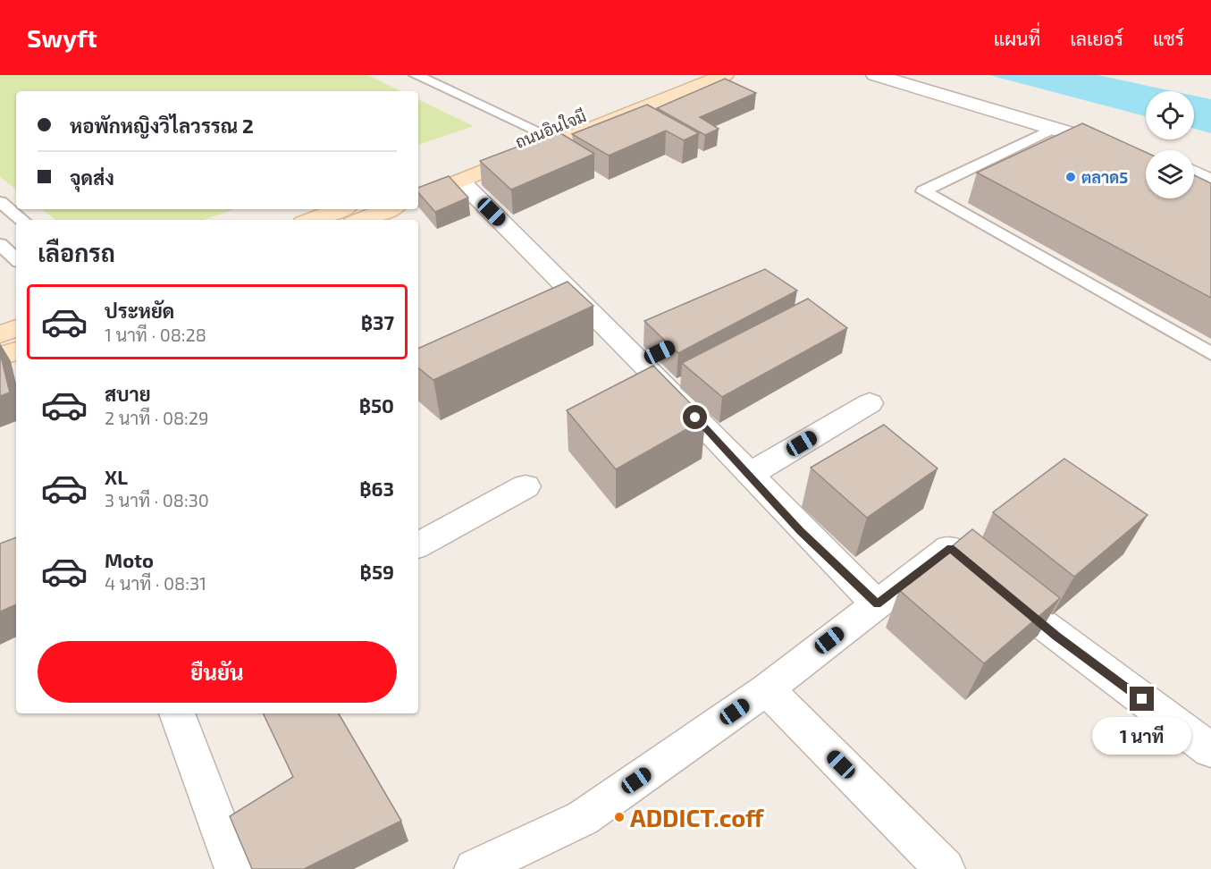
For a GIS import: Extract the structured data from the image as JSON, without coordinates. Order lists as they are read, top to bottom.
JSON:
{
  "streets": {
    "main road": ["ถนนอินใจมี"]
  },
  "places": ["ตลาด5", "ADDICT.coff"],
  "page": {
    "header": "Swyft",
    "nav": ["แผนที่", "เลเยอร์", "แชร์"],
    "banner": ["หอพักหญิงวิไลวรรณ 2", "จุดส่ง"],
    "heading": "เลือกรถ",
    "list": [
      {
        "name": "ประหยัด",
        "note": "1 นาที · 08:28",
        "value": "฿37"
      },
      {
        "name": "สบาย",
        "note": "2 นาที · 08:29",
        "value": "฿50"
      },
      {
        "name": "XL",
        "note": "3 นาที · 08:30",
        "value": "฿63"
      },
      {
        "name": "Moto",
        "note": "4 นาที · 08:31",
        "value": "฿59"
      }
    ],
    "buttons": "ยืนยัน",
    "bubble": "1 นาที"
  }
}
